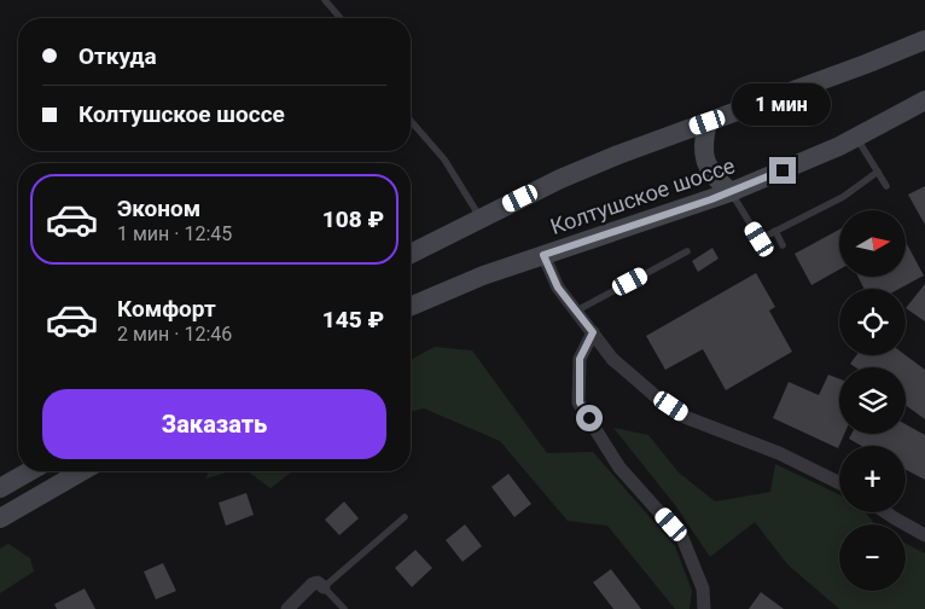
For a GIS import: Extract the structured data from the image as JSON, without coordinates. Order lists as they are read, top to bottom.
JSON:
{
  "streets": {
    "main road": ["Колтушское шоссе"]
  },
  "north": "right",
  "page": {
    "banner": ["Откуда", "Колтушское шоссе"],
    "bubble": "1 мин",
    "list": [
      {
        "name": "Эконом",
        "note": "1 мин · 12:45",
        "value": "108 ₽"
      },
      {
        "name": "Комфорт",
        "note": "2 мин · 12:46",
        "value": "145 ₽"
      }
    ],
    "map_buttons": ["+", "−"],
    "buttons": "Заказать"
  }
}
